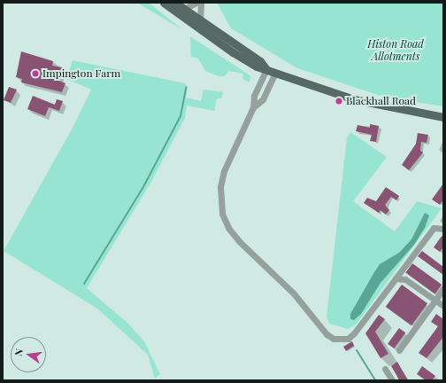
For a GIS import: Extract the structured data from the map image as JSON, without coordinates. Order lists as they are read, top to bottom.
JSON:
{
  "parks": ["Histon Road Allotments"],
  "places": ["Impington Farm", "Blackhall Road"],
  "north": "left"
}
